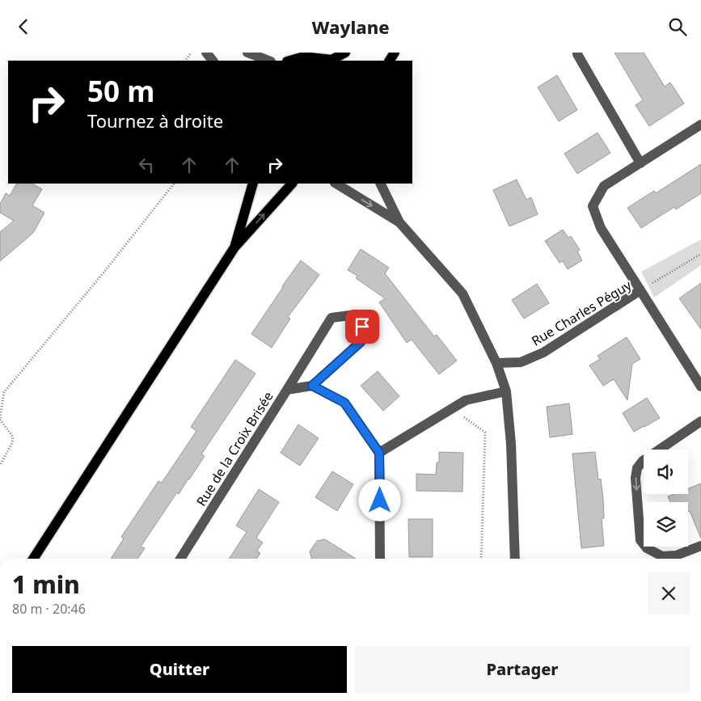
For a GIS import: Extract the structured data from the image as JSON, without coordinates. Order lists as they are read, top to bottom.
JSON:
{
  "streets": {
    "street": ["Rue Charles Péguy", "Rue de la Croix Brisée"]
  },
  "page": {
    "header": "Waylane",
    "turn": ["50 m", "Tournez à droite"],
    "heading": ["1 min", "80 m · 20:46"],
    "buttons": ["Quitter", "Partager"]
  }
}
